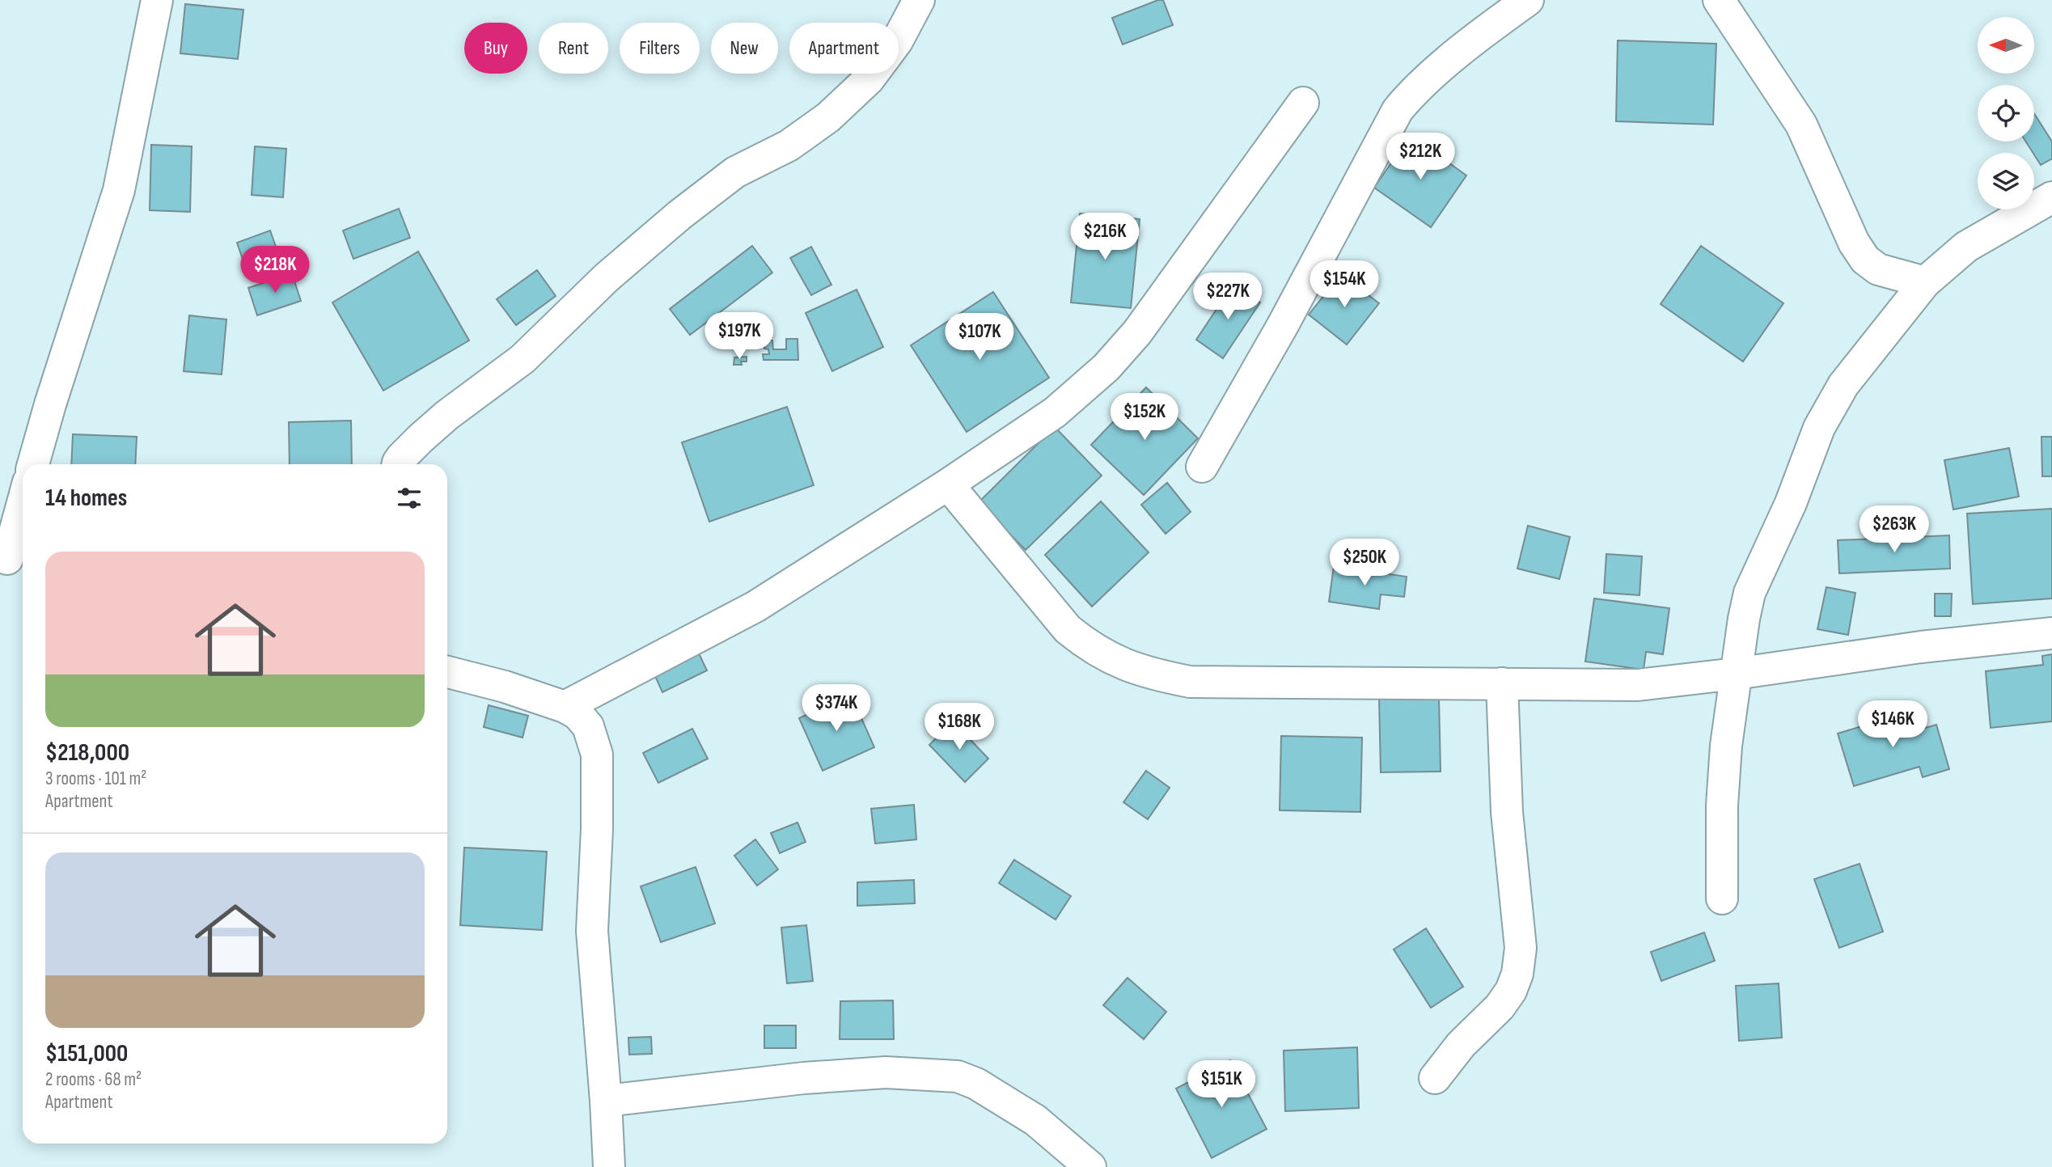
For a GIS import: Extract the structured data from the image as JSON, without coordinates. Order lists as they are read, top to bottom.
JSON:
{
  "north": "left",
  "page": {
    "chip": [
      "Buy",
      "Rent",
      "Filters",
      "New",
      "Apartment"
    ],
    "price": [
      "$212K",
      "$216K",
      "$218K",
      "$154K",
      "$227K",
      "$197K",
      "$107K",
      "$152K",
      "$263K",
      "$250K",
      "$374K",
      "$146K",
      "$168K",
      "$151K"
    ],
    "heading": "14 homes",
    "list": [
      {
        "name": "$218,000",
        "note": "3 rooms · 101 m² · Apartment"
      },
      {
        "name": "$151,000",
        "note": "2 rooms · 68 m² · Apartment"
      }
    ]
  }
}
